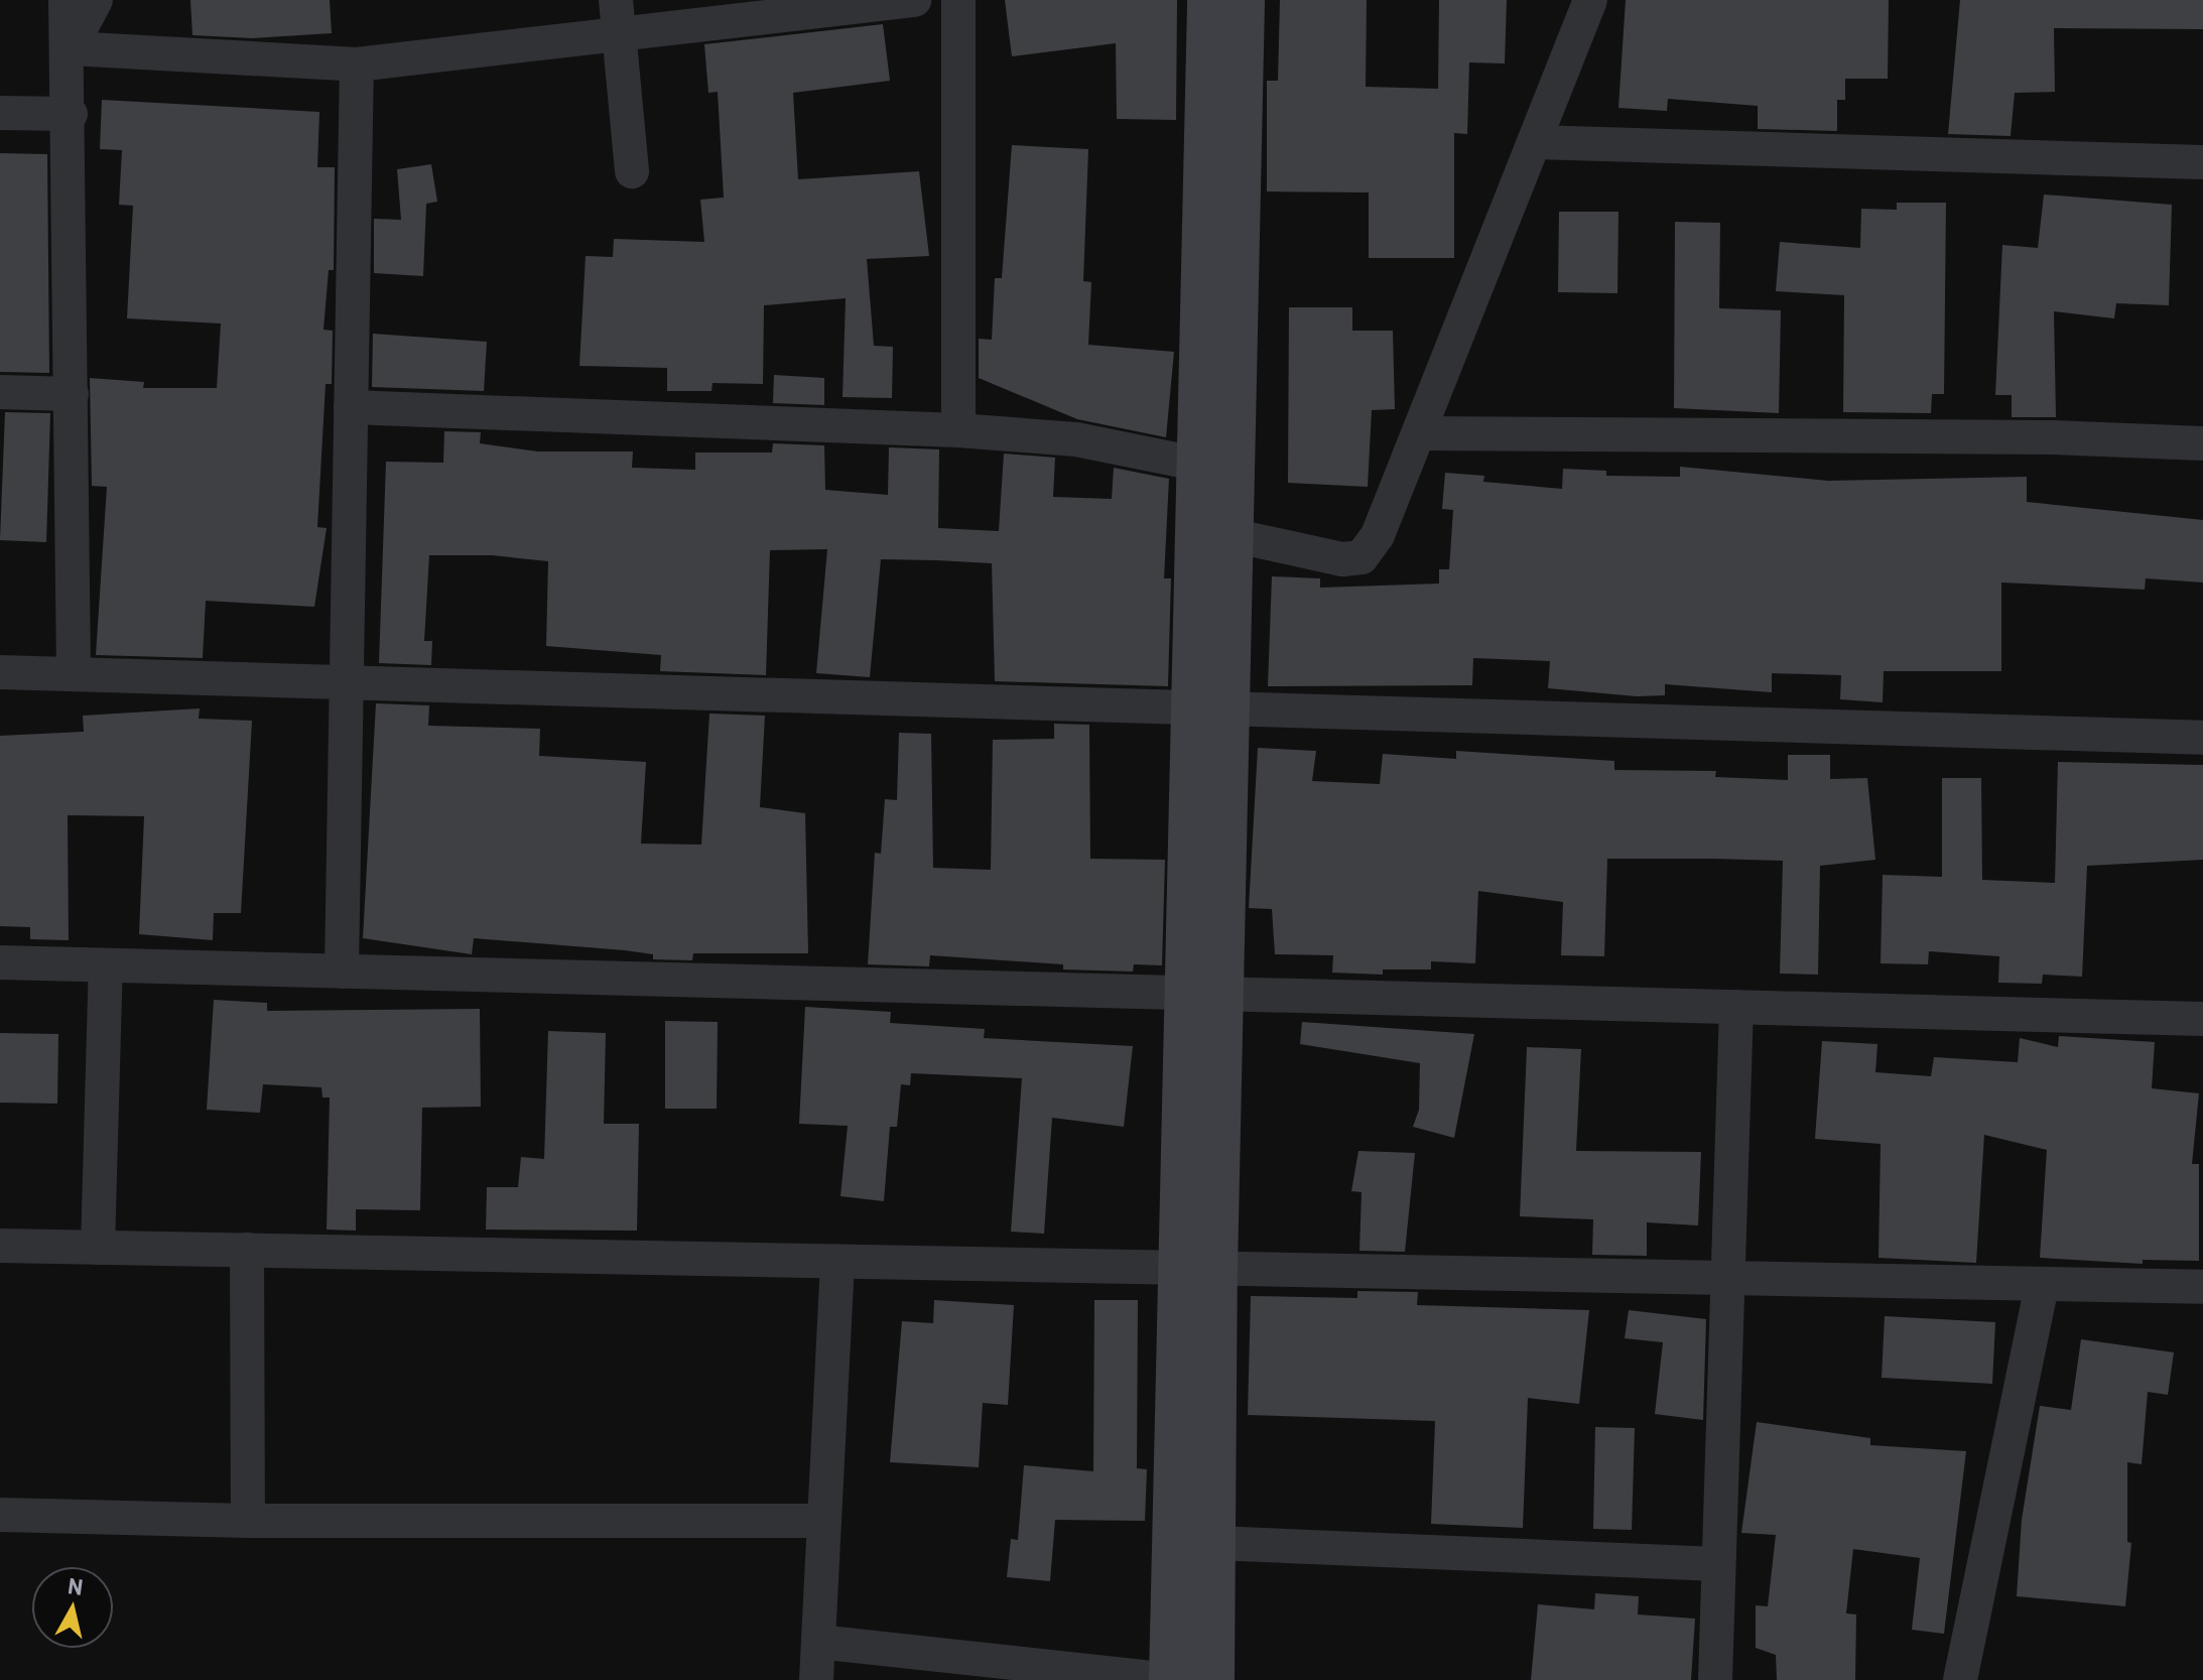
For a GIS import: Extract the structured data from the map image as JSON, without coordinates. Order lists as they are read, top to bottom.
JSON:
{
  "north": "top"
}
